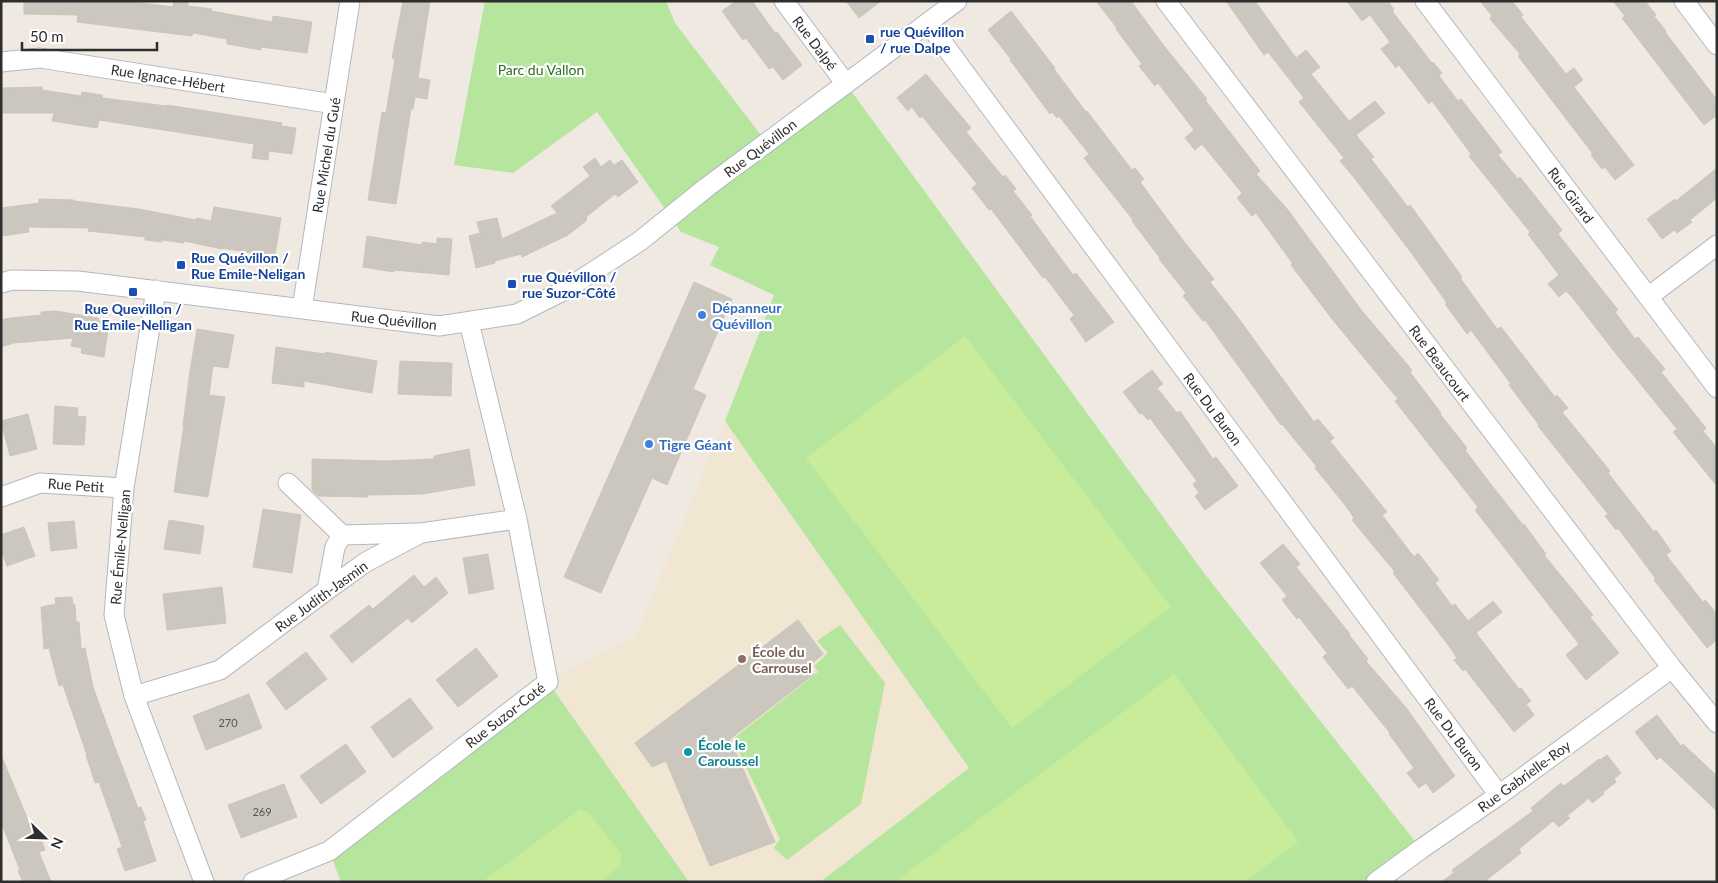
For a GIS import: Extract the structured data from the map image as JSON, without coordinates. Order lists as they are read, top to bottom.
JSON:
{
  "streets": {
    "street": [
      "Rue Dalpé",
      "Rue Ignace-Hébert",
      "Rue Quévillon",
      "Rue Michel du Gué",
      "Rue Girard",
      "Rue Beaucourt",
      "Rue Du Buron",
      "Rue Petit",
      "Rue Émile-Nelligan",
      "Rue Judith-Jasmin",
      "Rue Suzor-Coté",
      "Rue Gabrielle-Roy"
    ]
  },
  "crossings": [
    ["Rue Dalpé", "Rue Quévillon"],
    ["Rue Ignace-Hébert", "Rue Michel du Gué"],
    ["Rue Quévillon", "Rue Michel du Gué"],
    ["Rue Quévillon", "Rue Du Buron"],
    ["Rue Quévillon", "Rue Émile-Nelligan"],
    ["Rue Quévillon", "Rue Suzor-Coté"],
    ["Rue Beaucourt", "Rue Gabrielle-Roy"],
    ["Rue Du Buron", "Rue Gabrielle-Roy"],
    ["Rue Petit", "Rue Émile-Nelligan"],
    ["Rue Émile-Nelligan", "Rue Judith-Jasmin"],
    ["Rue Judith-Jasmin", "Rue Suzor-Coté"]
  ],
  "parks": ["Parc du Vallon"],
  "places": {
    "transit": [
      "rue Quévillon / rue Dalpe",
      "Rue Quévillon / Rue Emile-Neligan",
      "rue Quévillon / rue Suzor-Côté",
      "Rue Quevillon / Rue Emile-Nelligan"
    ],
    "other": [
      "Dépanneur Quévillon",
      "Tigre Géant",
      "École du Carrousel",
      "École le Caroussel"
    ]
  },
  "house_numbers": ["270", "269"],
  "scale_bar": "50 m",
  "north": "bottom right"
}
